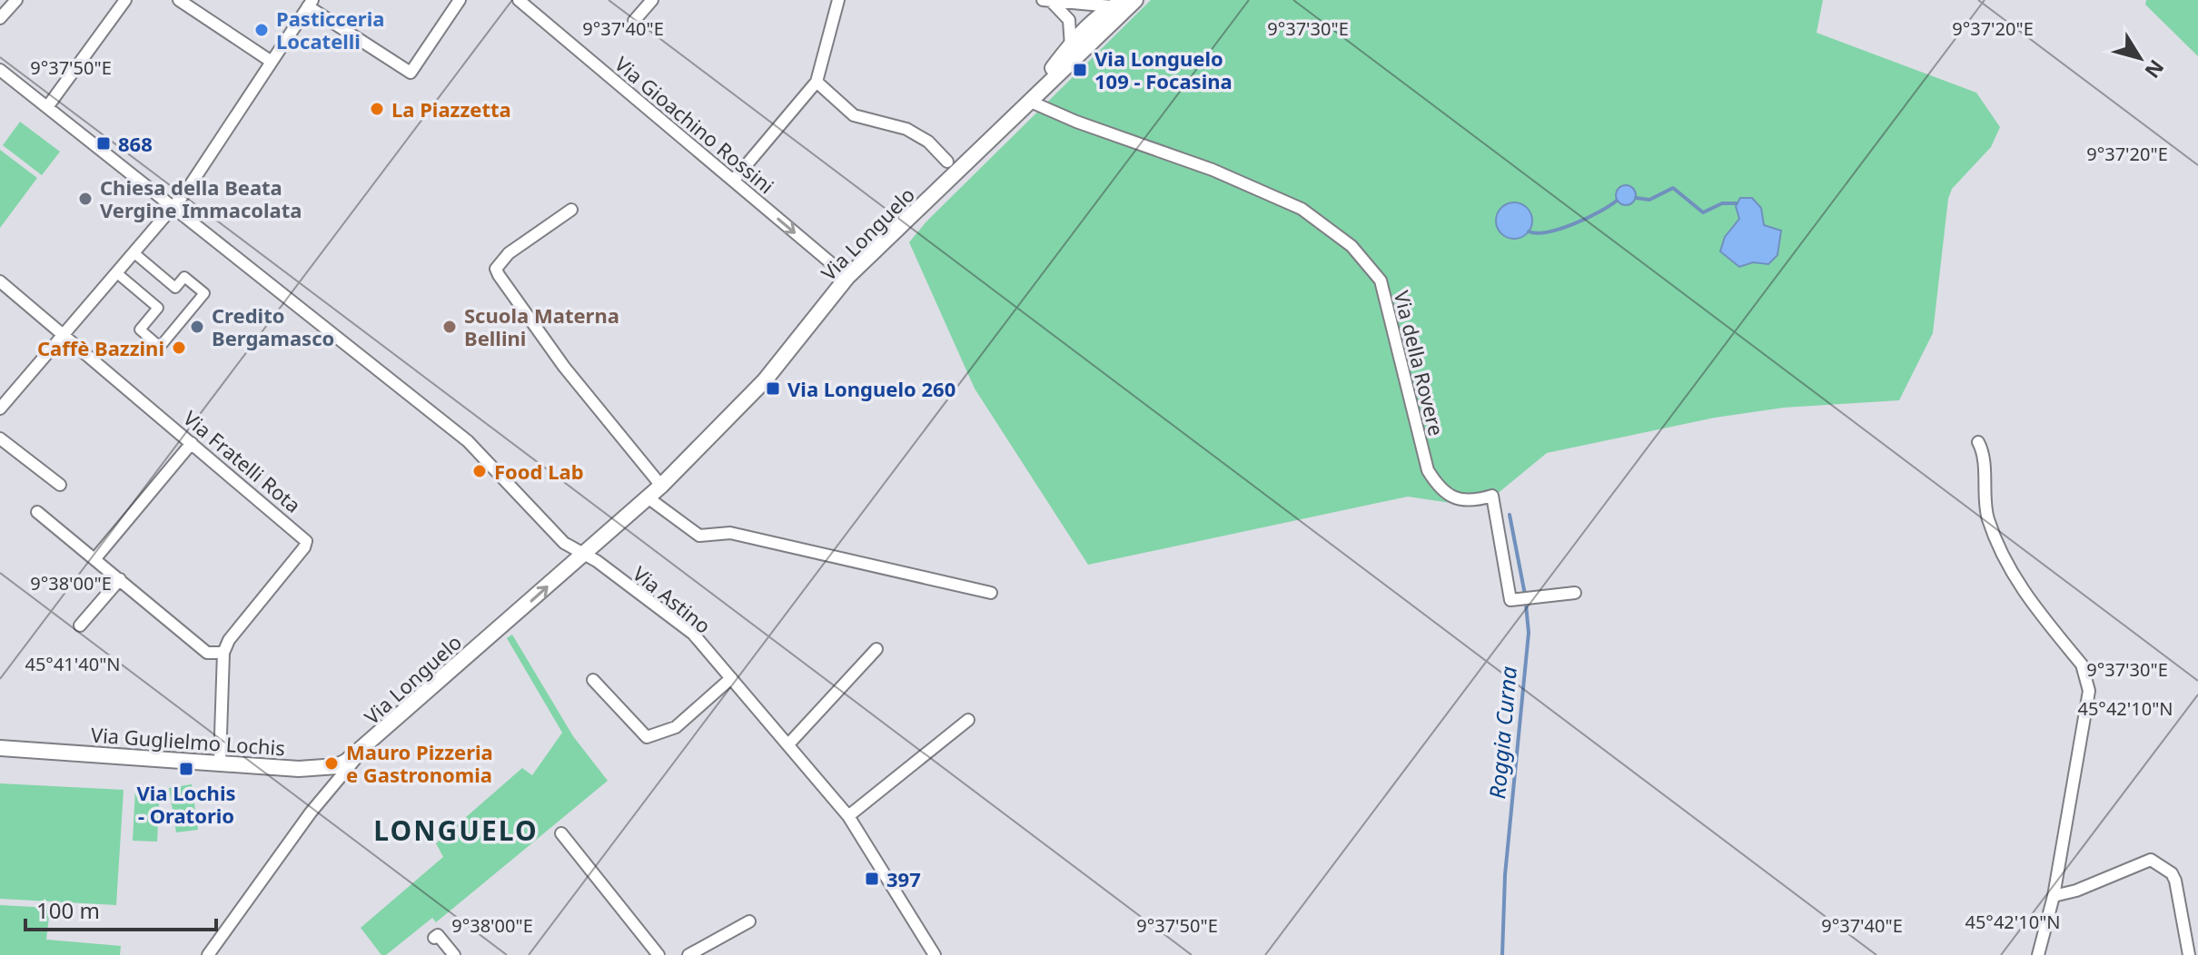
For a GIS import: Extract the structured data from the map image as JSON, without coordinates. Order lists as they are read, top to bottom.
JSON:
{
  "streets": {
    "street": [
      "Via Gioachino Rossini",
      "Via Longuelo",
      "Via della Rovere",
      "Via Fratelli Rota",
      "Via Astino",
      "Via Guglielmo Lochis"
    ]
  },
  "crossings": [
    ["Via Gioachino Rossini", "Via Longuelo"],
    ["Via Longuelo", "Via della Rovere"],
    ["Via Longuelo", "Via Astino"],
    ["Via Longuelo", "Via Guglielmo Lochis"]
  ],
  "districts": ["LONGUELO"],
  "water": ["Roggia Curna"],
  "places": {
    "other": [
      "Pasticceria Locatelli",
      "La Piazzetta",
      "Chiesa della Beata Vergine Immacolata",
      "Credito Bergamasco",
      "Scuola Materna Bellini",
      "Caffè Bazzini",
      "Food Lab",
      "Mauro Pizzeria e Gastronomia"
    ],
    "transit": [
      "Via Longuelo 109 - Focasina",
      "868",
      "Via Longuelo 260",
      "Via Lochis - Oratorio",
      "397"
    ]
  },
  "scale_bar": "100 m",
  "north": "bottom right",
  "coordinates": [
    "9°37'20\"E",
    "9°37'40\"E",
    "9°37'30\"E",
    "9°37'50\"E",
    "9°38'00\"E",
    "45°41'40\"N",
    "45°42'10\"N"
  ]
}
